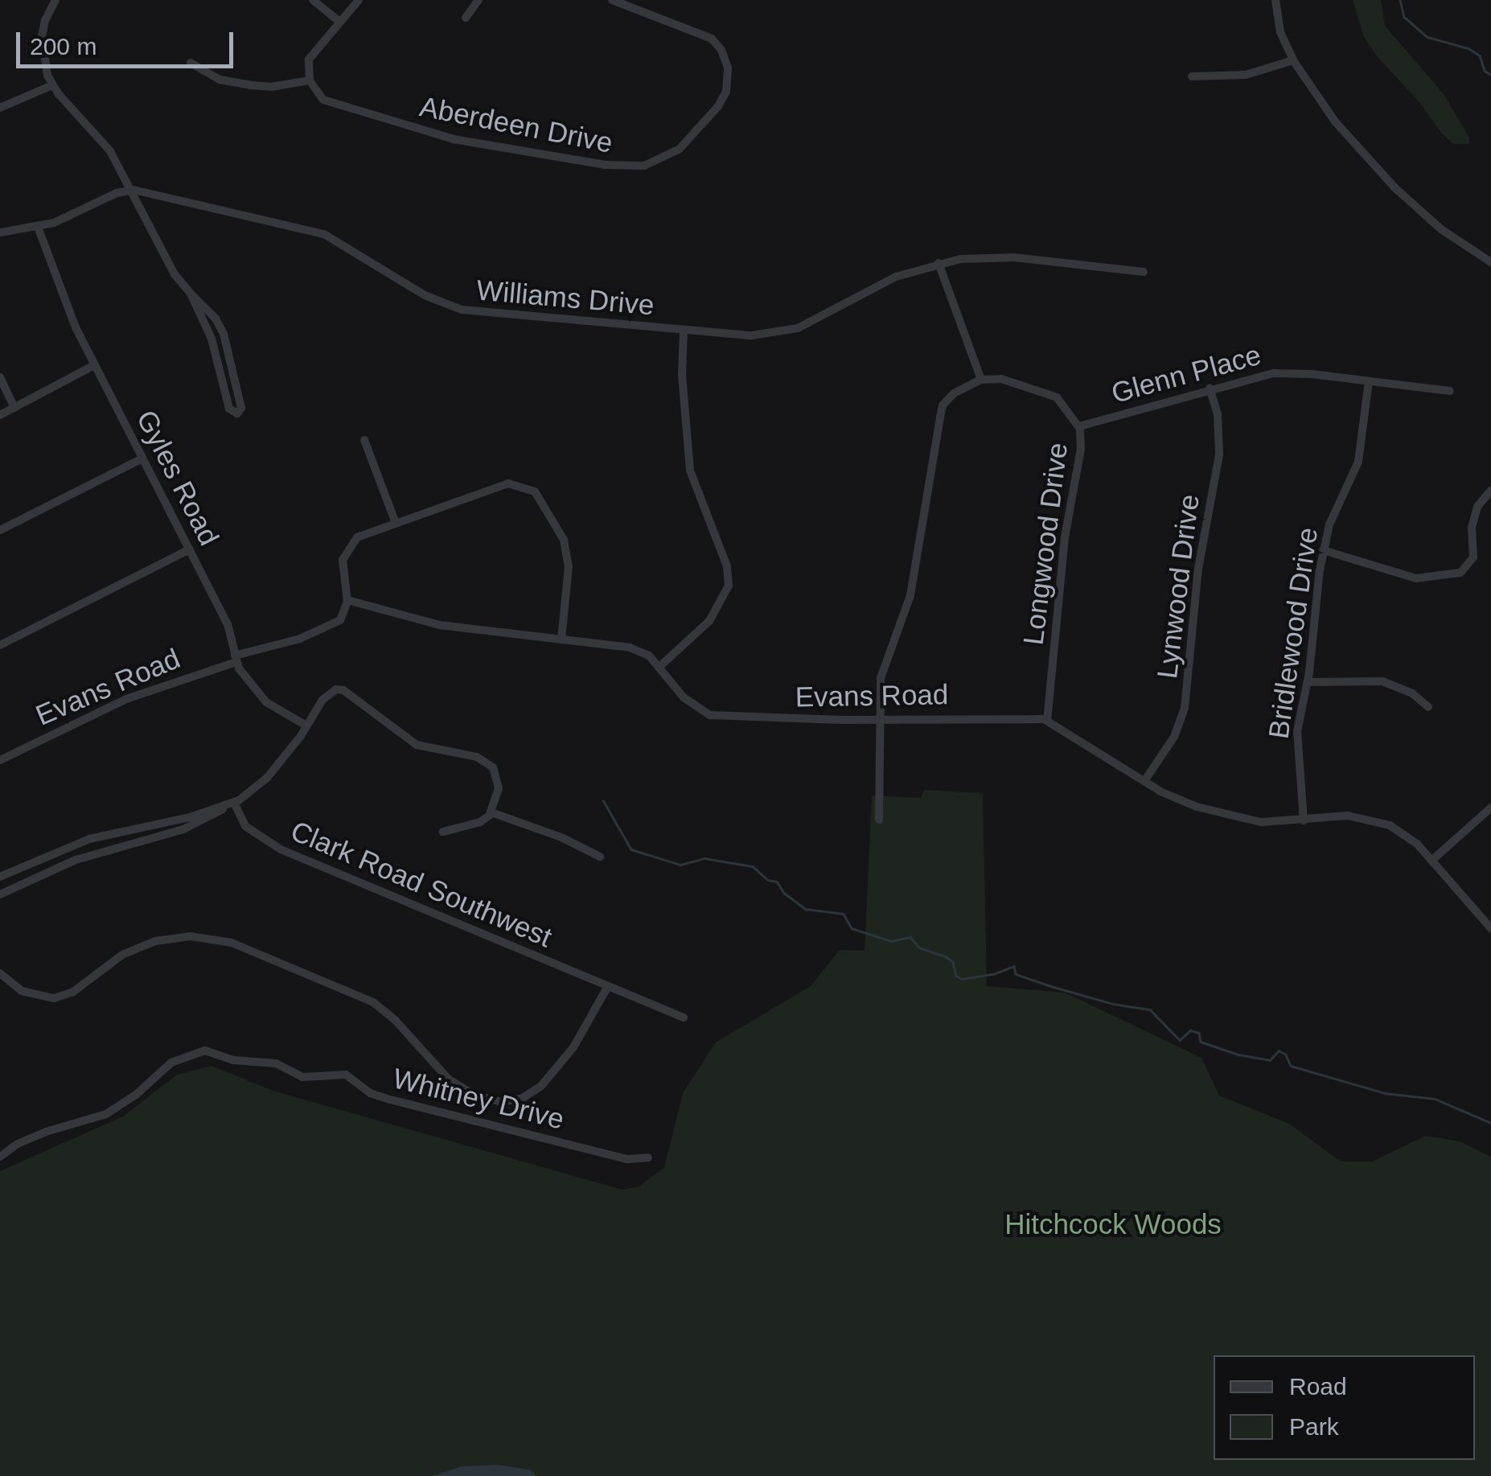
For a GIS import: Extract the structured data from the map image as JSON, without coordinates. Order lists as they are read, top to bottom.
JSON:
{
  "streets": {
    "street": [
      "Aberdeen Drive",
      "Williams Drive",
      "Glenn Place",
      "Gyles Road",
      "Longwood Drive",
      "Lynwood Drive",
      "Bridlewood Drive",
      "Evans Road",
      "Clark Road Southwest",
      "Whitney Drive"
    ]
  },
  "crossings": [
    ["Glenn Place", "Longwood Drive"],
    ["Glenn Place", "Lynwood Drive"],
    ["Glenn Place", "Bridlewood Drive"],
    ["Gyles Road", "Evans Road"],
    ["Longwood Drive", "Evans Road"],
    ["Lynwood Drive", "Evans Road"],
    ["Bridlewood Drive", "Evans Road"]
  ],
  "parks": ["Hitchcock Woods"],
  "legend": ["Road", "Park"],
  "scale_bar": "200 m"
}
